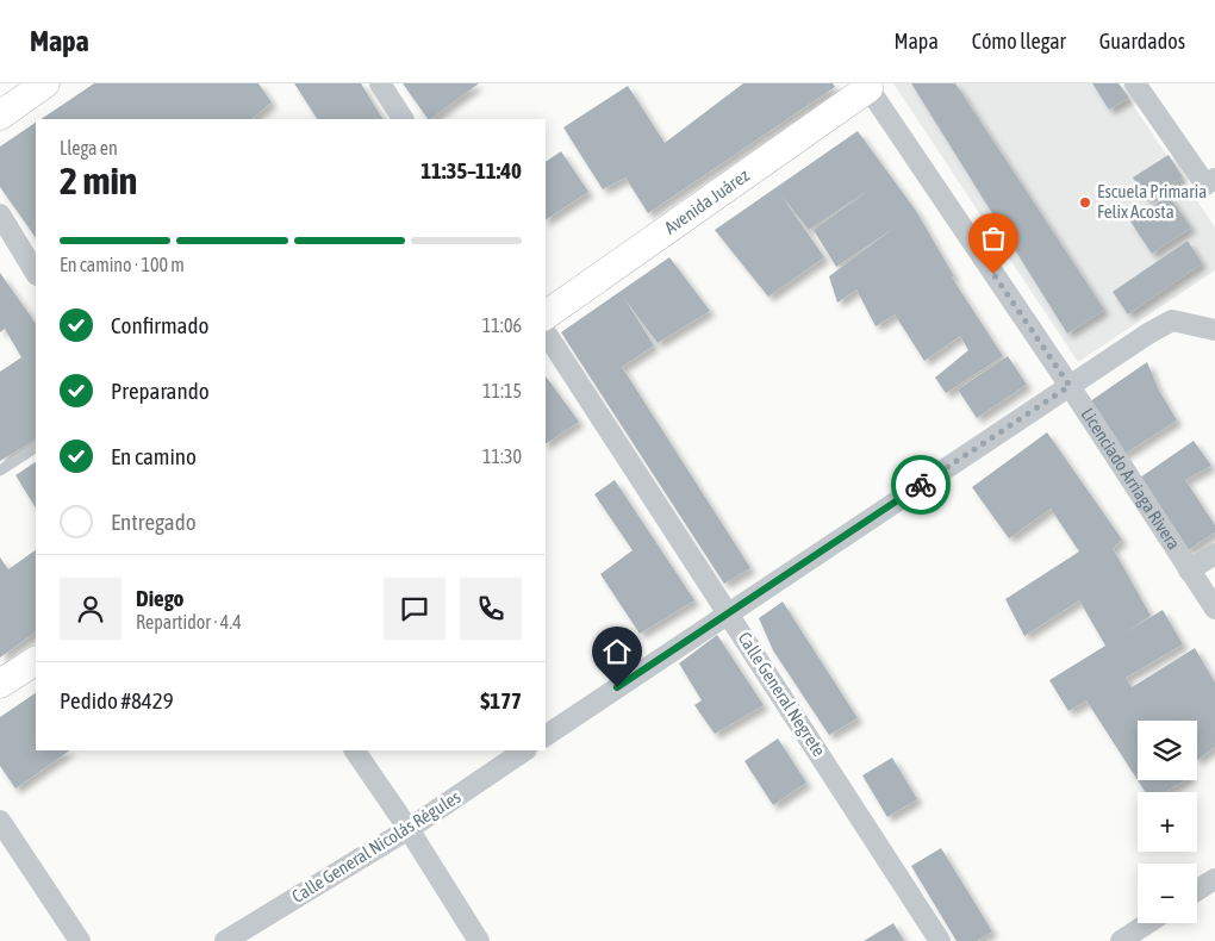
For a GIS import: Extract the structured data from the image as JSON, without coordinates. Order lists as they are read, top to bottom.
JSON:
{
  "streets": {
    "street": [
      "Avenida Juárez",
      "Licenciado Arriaga Rivera",
      "Calle General Negrete",
      "Calle General Nicolás Régules"
    ]
  },
  "crossings": [
    ["Avenida Juárez", "Licenciado Arriaga Rivera"]
  ],
  "places": ["Escuela Primaria Felix Acosta"],
  "page": {
    "header": "Mapa",
    "nav": ["Mapa", "Cómo llegar", "Guardados"],
    "heading": ["2 min", "Llega en", "11:35–11:40"],
    "panel": [
      "Diego",
      "Repartidor · 4.4",
      "Pedido #8429",
      "$177"
    ],
    "bar": "En camino · 100 m",
    "list": [
      ["Confirmado", "11:06"],
      ["Preparando", "11:15"],
      ["En camino", "11:30"],
      "Entregado"
    ],
    "map_buttons": ["+", "−"]
  }
}
